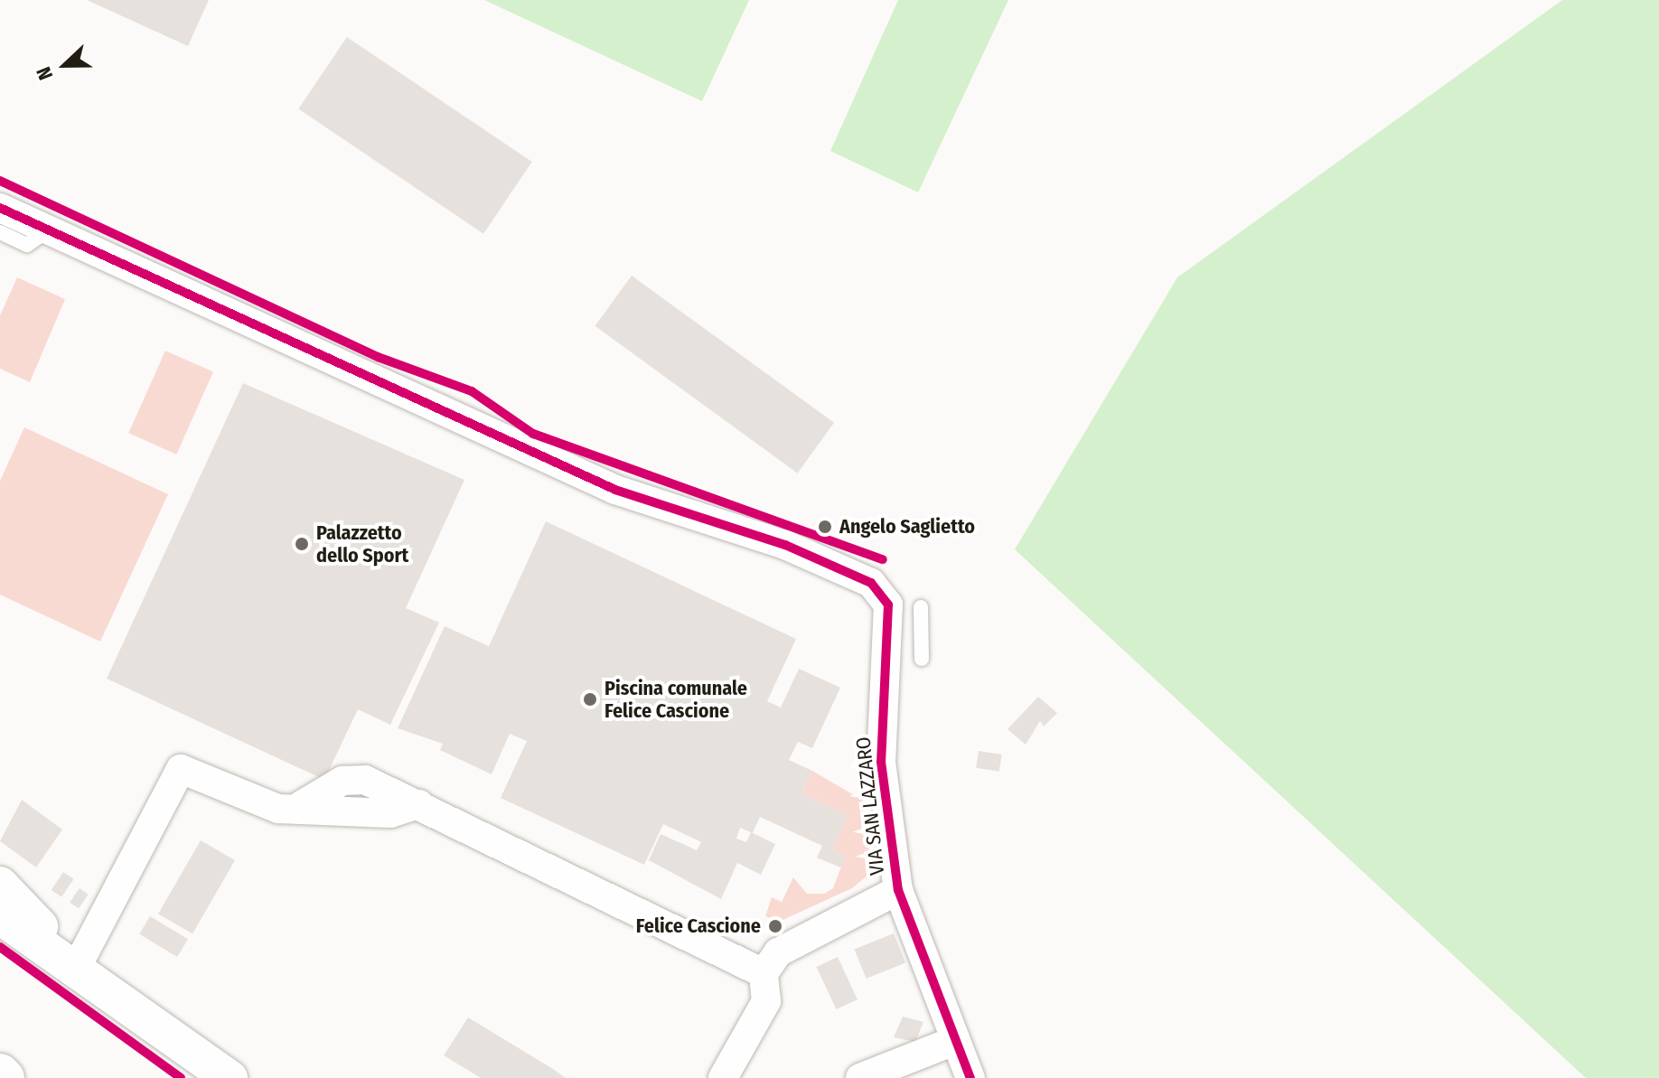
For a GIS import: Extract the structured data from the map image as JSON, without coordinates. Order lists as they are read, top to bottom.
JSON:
{
  "streets": {
    "street": ["VIA SAN LAZZARO"]
  },
  "places": [
    "Angelo Saglietto",
    "Palazzetto dello Sport",
    "Piscina comunale Felice Cascione",
    "Felice Cascione"
  ],
  "north": "left"
}
